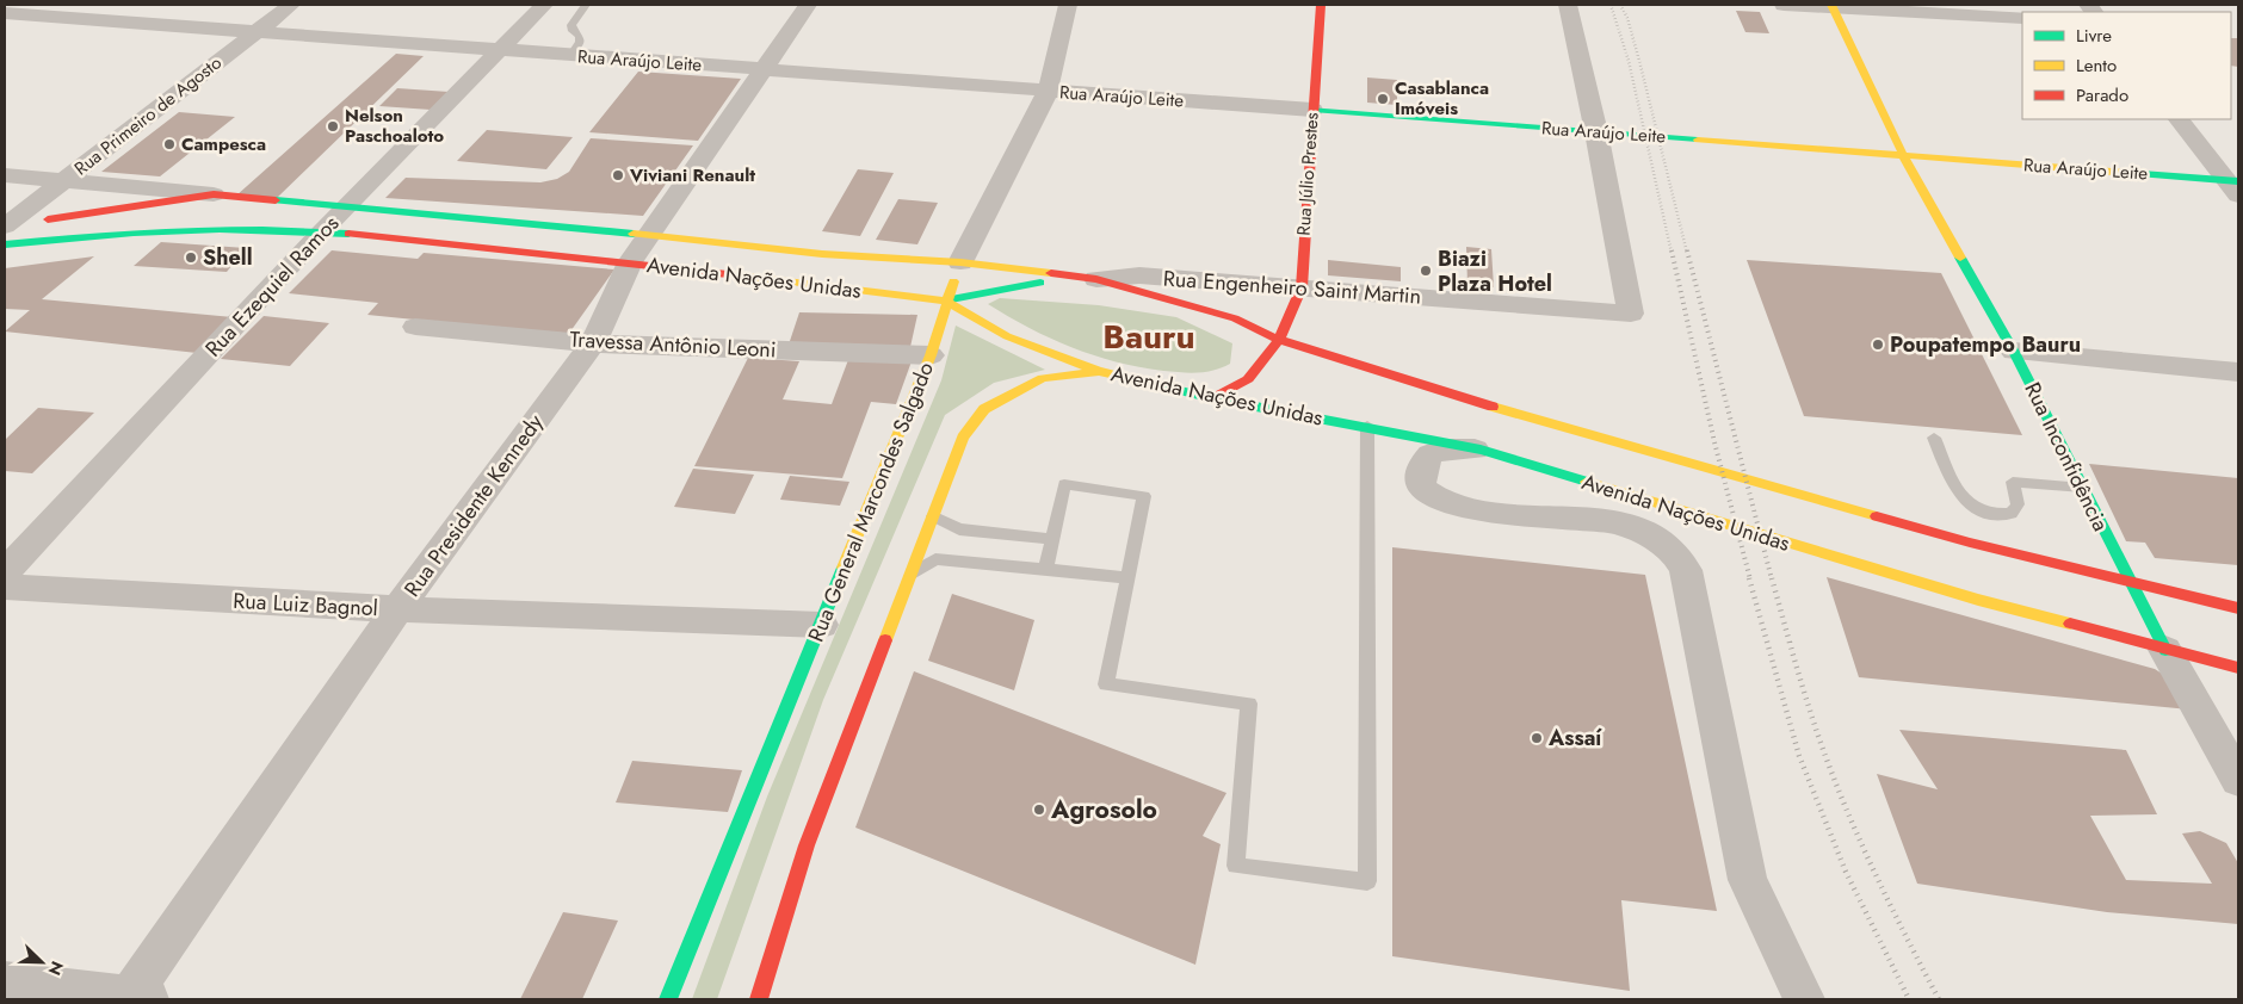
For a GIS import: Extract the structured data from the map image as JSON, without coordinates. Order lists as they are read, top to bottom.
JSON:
{
  "streets": {
    "main road": [
      "Rua Araújo Leite",
      "Rua Júlio Prestes",
      "Avenida Nações Unidas",
      "Rua Inconfidência",
      "Rua General Marcondes Salgado"
    ],
    "street": [
      "Rua Primeiro de Agosto",
      "Rua Ezequiel Ramos",
      "Rua Engenheiro Saint Martin",
      "Travessa Antônio Leoni",
      "Rua Presidente Kennedy",
      "Rua Luiz Bagnol"
    ]
  },
  "crossings": [
    ["Rua Araújo Leite", "Rua Primeiro de Agosto"],
    ["Rua Araújo Leite", "Rua Júlio Prestes"],
    ["Rua Araújo Leite", "Rua Ezequiel Ramos"],
    ["Rua Araújo Leite", "Rua Engenheiro Saint Martin"],
    ["Rua Araújo Leite", "Rua Inconfidência"],
    ["Rua Araújo Leite", "Rua General Marcondes Salgado"],
    ["Rua Araújo Leite", "Rua Presidente Kennedy"],
    ["Rua Primeiro de Agosto", "Avenida Nações Unidas"],
    ["Rua Júlio Prestes", "Avenida Nações Unidas"],
    ["Rua Júlio Prestes", "Rua Engenheiro Saint Martin"],
    ["Avenida Nações Unidas", "Rua Ezequiel Ramos"],
    ["Avenida Nações Unidas", "Rua Engenheiro Saint Martin"],
    ["Avenida Nações Unidas", "Rua Inconfidência"],
    ["Avenida Nações Unidas", "Rua General Marcondes Salgado"],
    ["Avenida Nações Unidas", "Rua Presidente Kennedy"],
    ["Travessa Antônio Leoni", "Rua General Marcondes Salgado"],
    ["Travessa Antônio Leoni", "Rua Presidente Kennedy"],
    ["Rua General Marcondes Salgado", "Rua Luiz Bagnol"],
    ["Rua Presidente Kennedy", "Rua Luiz Bagnol"]
  ],
  "districts": ["Bauru"],
  "places": [
    "Casablanca Imóveis",
    "Nelson Paschoaloto",
    "Campesca",
    "Viviani Renault",
    "Shell",
    "Biazi Plaza Hotel",
    "Poupatempo Bauru",
    "Assaí",
    "Agrosolo"
  ],
  "legend": ["Livre", "Lento", "Parado"],
  "north": "bottom right"
}
